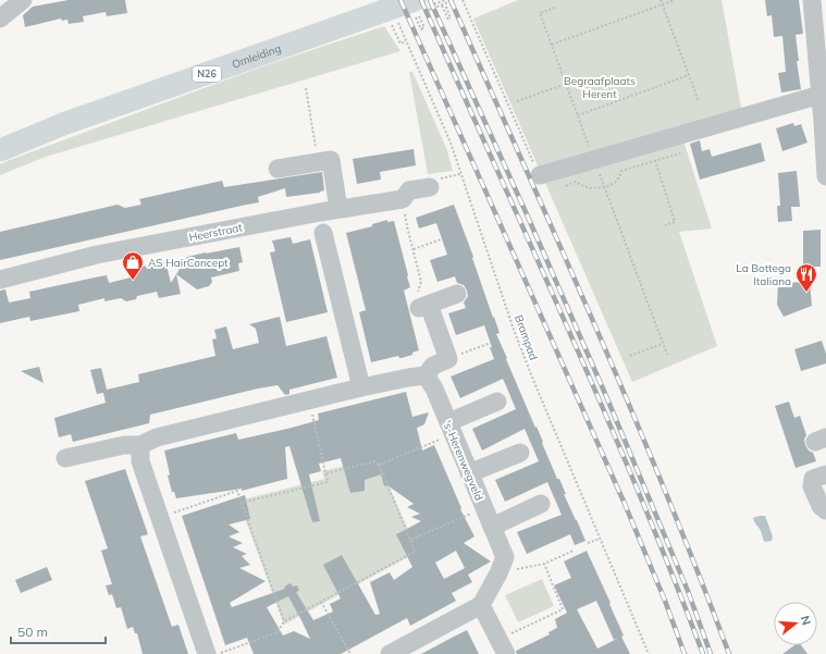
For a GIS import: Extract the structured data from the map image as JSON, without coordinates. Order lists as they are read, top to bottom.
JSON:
{
  "streets": {
    "main road": ["Omleiding", "N26"],
    "street": ["Heerstraat", "'s-Herenwegveld"],
    "path": ["Brampad"]
  },
  "parks": ["Begraafplaats Herent"],
  "places": {
    "shop": ["AS HairConcept"],
    "restaurant": ["La Bottega Italiana"]
  },
  "scale_bar": "50 m",
  "north": "right"
}
